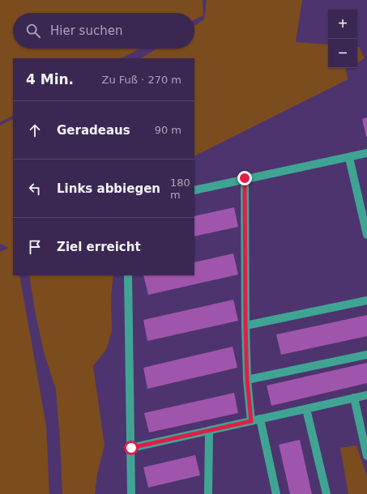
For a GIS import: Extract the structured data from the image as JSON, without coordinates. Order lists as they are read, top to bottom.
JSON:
{
  "page": {
    "map_buttons": ["+", "−"],
    "search": "Hier suchen",
    "heading": ["4 Min.", "Zu Fuß · 270 m"],
    "list": [
      ["Geradeaus", "90 m"],
      ["Links abbiegen", "180 m"],
      "Ziel erreicht"
    ]
  }
}
